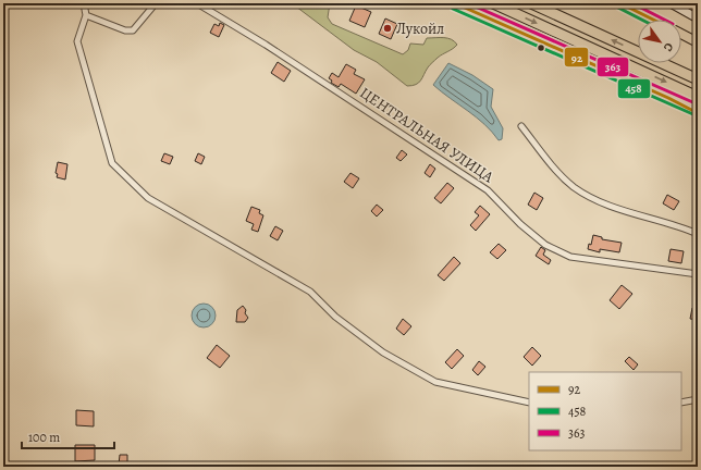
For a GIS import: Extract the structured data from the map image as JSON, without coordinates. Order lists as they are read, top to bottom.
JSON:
{
  "streets": {
    "street": ["ЦЕНТРАЛЬНАЯ УЛИЦА"]
  },
  "places": ["Лукойл"],
  "lines": ["transit line 92", "transit line 363", "transit line 458"],
  "legend": ["92", "458", "363"],
  "scale_bar": "100 m",
  "north": "bottom right"
}
